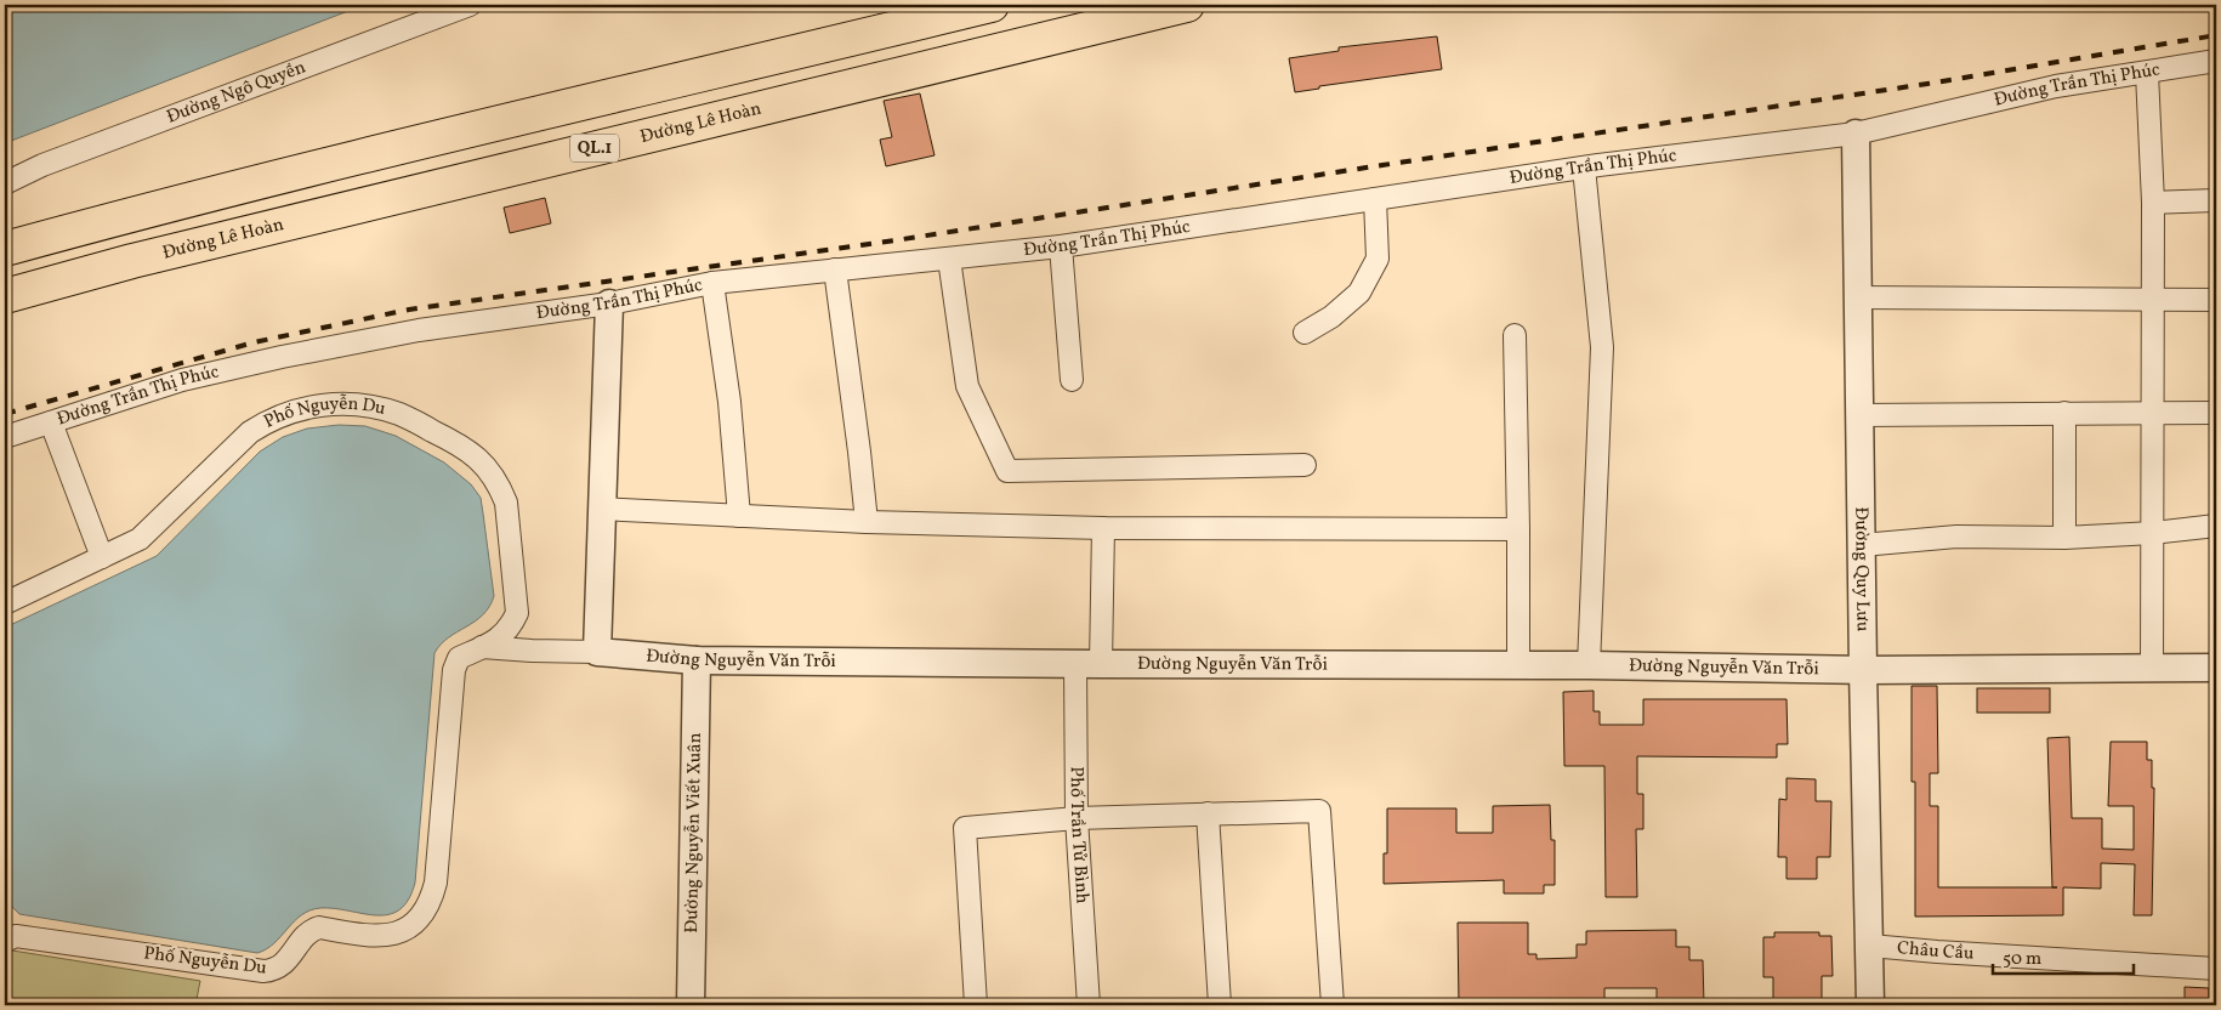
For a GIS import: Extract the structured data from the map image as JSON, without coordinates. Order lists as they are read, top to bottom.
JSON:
{
  "streets": {
    "main road": ["Đường Lê Hoàn", "QL.1"],
    "street": [
      "Đường Trần Thị Phúc",
      "Đường Ngô Quyền",
      "Phố Nguyễn Du",
      "Đường Quy Lưu",
      "Đường Nguyễn Văn Trỗi",
      "Đường Nguyễn Viết Xuân",
      "Phố Trần Tử Bình",
      "Châu Cầu"
    ]
  },
  "crossings": [
    ["Đường Trần Thị Phúc", "Đường Quy Lưu"],
    ["Đường Quy Lưu", "Đường Nguyễn Văn Trỗi"],
    ["Đường Quy Lưu", "Châu Cầu"],
    ["Đường Nguyễn Văn Trỗi", "Đường Nguyễn Viết Xuân"],
    ["Đường Nguyễn Văn Trỗi", "Phố Trần Tử Bình"]
  ],
  "scale_bar": "50 m"
}
